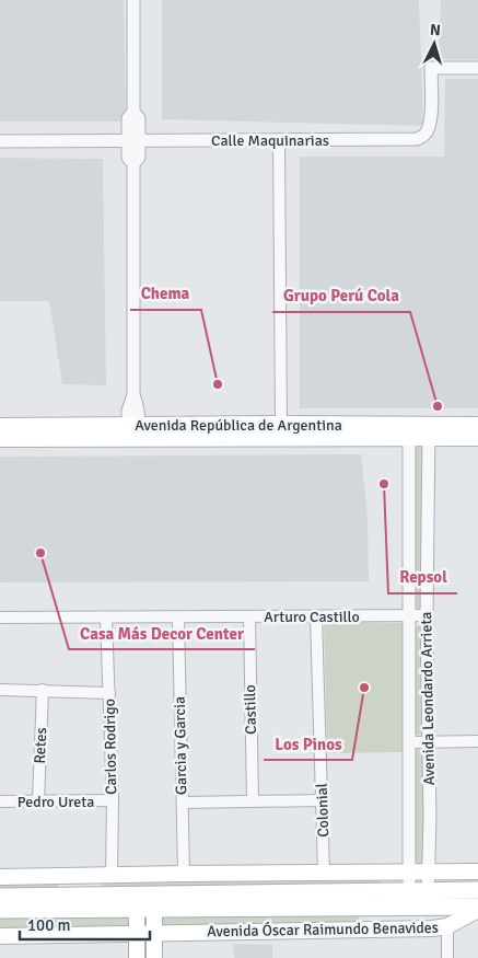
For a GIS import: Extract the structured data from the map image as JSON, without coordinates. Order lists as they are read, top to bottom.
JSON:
{
  "streets": {
    "main road": ["Avenida República de Argentina", "Avenida Óscar Raimundo Benavides"],
    "street": [
      "Calle Maquinarias",
      "Arturo Castillo",
      "Avenida Leondardo Arrieta",
      "Castillo",
      "Retes",
      "Garcia y Garcia",
      "Carlos Rodrigo",
      "Pedro Ureta",
      "Colonial"
    ]
  },
  "crossings": [
    ["Avenida República de Argentina", "Avenida Leondardo Arrieta"],
    ["Arturo Castillo", "Avenida Leondardo Arrieta"],
    ["Arturo Castillo", "Castillo"],
    ["Arturo Castillo", "Garcia y Garcia"],
    ["Arturo Castillo", "Carlos Rodrigo"],
    ["Arturo Castillo", "Colonial"],
    ["Avenida Leondardo Arrieta", "Avenida Óscar Raimundo Benavides"],
    ["Retes", "Pedro Ureta"],
    ["Carlos Rodrigo", "Pedro Ureta"]
  ],
  "places": [
    "Chema",
    "Grupo Perú Cola",
    "Repsol",
    "Casa Más Decor Center",
    "Los Pinos"
  ],
  "scale_bar": "100 m",
  "north": "top"
}
